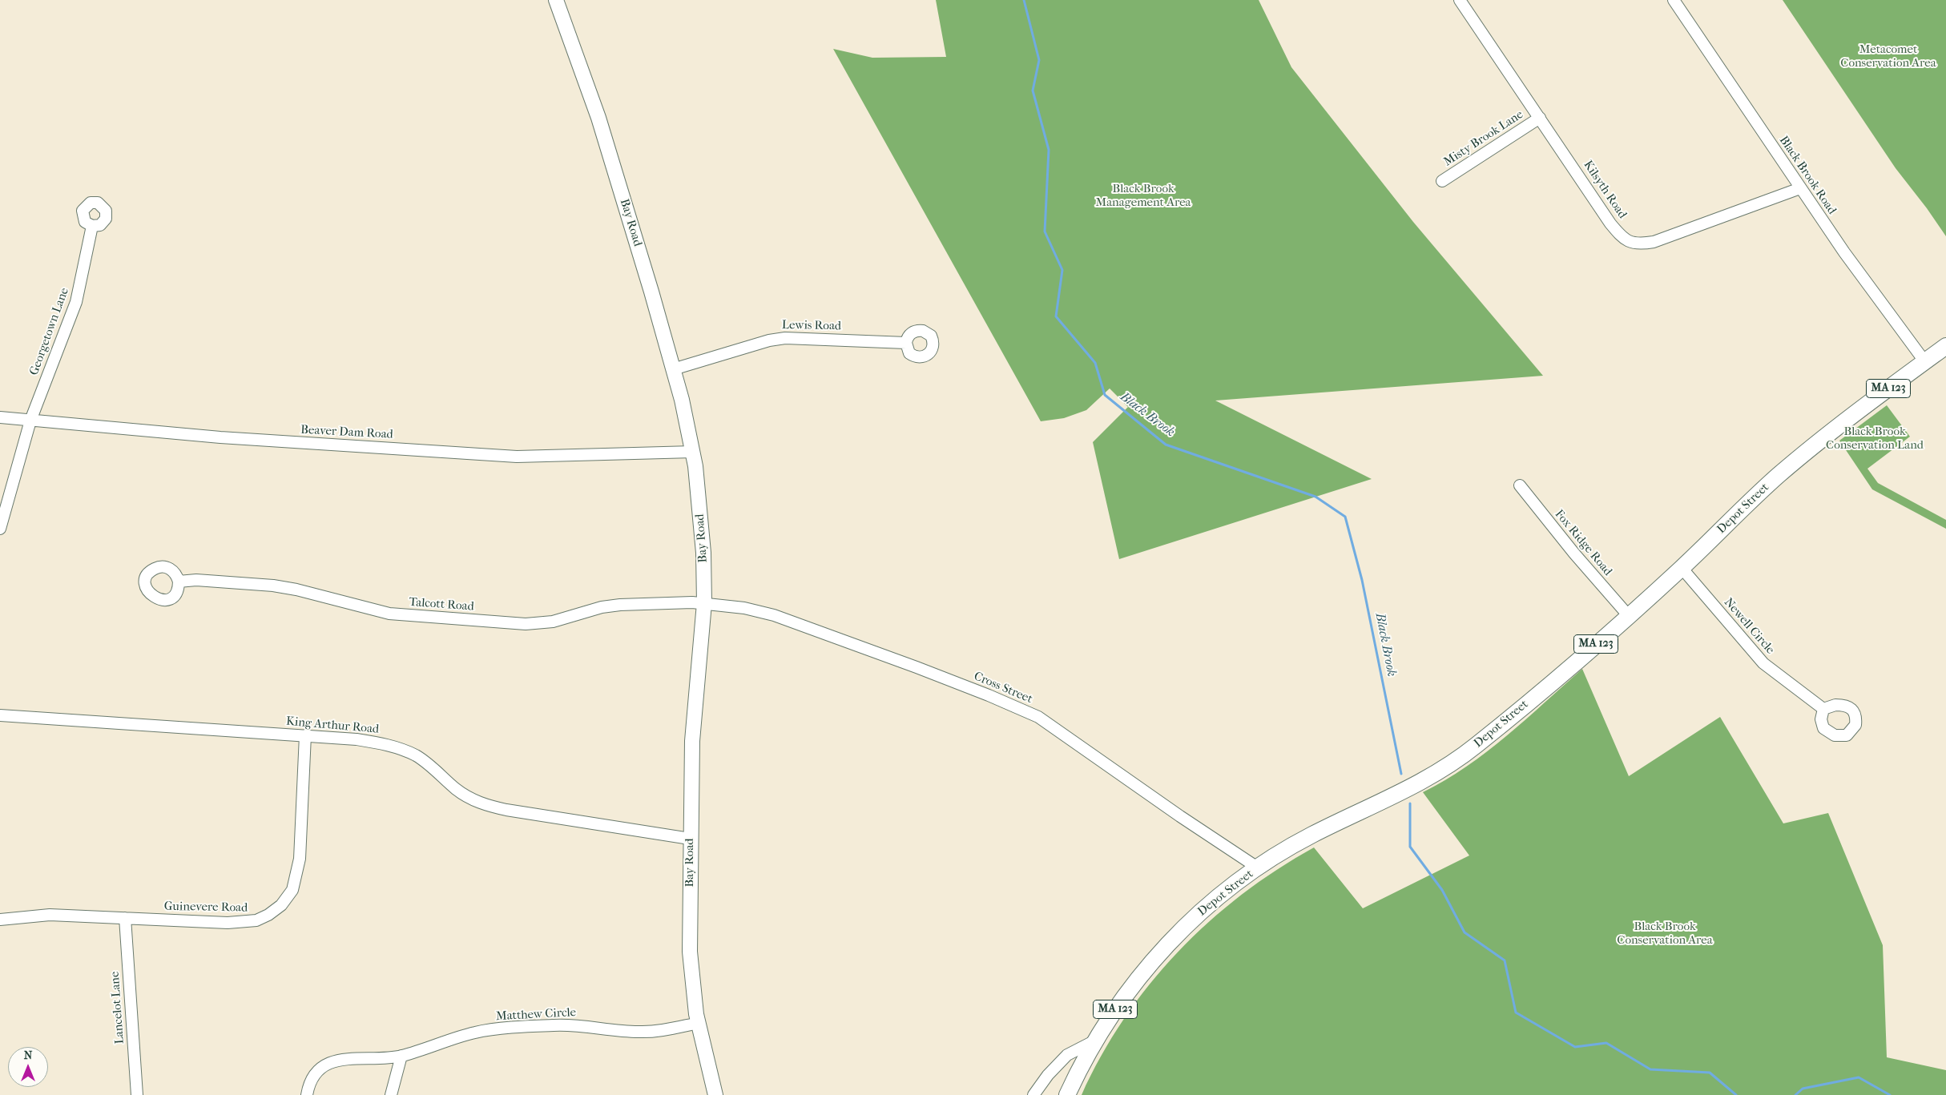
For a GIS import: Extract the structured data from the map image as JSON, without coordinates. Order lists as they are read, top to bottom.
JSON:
{
  "streets": {
    "highway": ["MA 123", "Depot Street"],
    "main road": ["Bay Road"],
    "street": [
      "Misty Brook Lane",
      "Black Brook Road",
      "Kilsyth Road",
      "Lewis Road",
      "Georgetown Lane",
      "Beaver Dam Road",
      "Fox Ridge Road",
      "Talcott Road",
      "Newell Circle",
      "Cross Street",
      "King Arthur Road",
      "Guinevere Road",
      "Lancelot Lane",
      "Matthew Circle"
    ]
  },
  "crossings": [
    ["Misty Brook Lane", "Kilsyth Road"],
    ["Black Brook Road", "Kilsyth Road"],
    ["Black Brook Road", "Depot Street"],
    ["Bay Road", "Lewis Road"],
    ["Bay Road", "Beaver Dam Road"],
    ["Bay Road", "Talcott Road"],
    ["Bay Road", "Cross Street"],
    ["Bay Road", "King Arthur Road"],
    ["Bay Road", "Matthew Circle"],
    ["Georgetown Lane", "Beaver Dam Road"],
    ["Depot Street", "Fox Ridge Road"],
    ["Depot Street", "Newell Circle"],
    ["Depot Street", "Cross Street"],
    ["Talcott Road", "Cross Street"],
    ["King Arthur Road", "Guinevere Road"],
    ["Guinevere Road", "Lancelot Lane"]
  ],
  "water": ["Black Brook"],
  "parks": [
    "Metacomet Conservation Area",
    "Black Brook Management Area",
    "Black Brook Conservation Land",
    "Black Brook Conservation Area"
  ],
  "north": "top"
}
